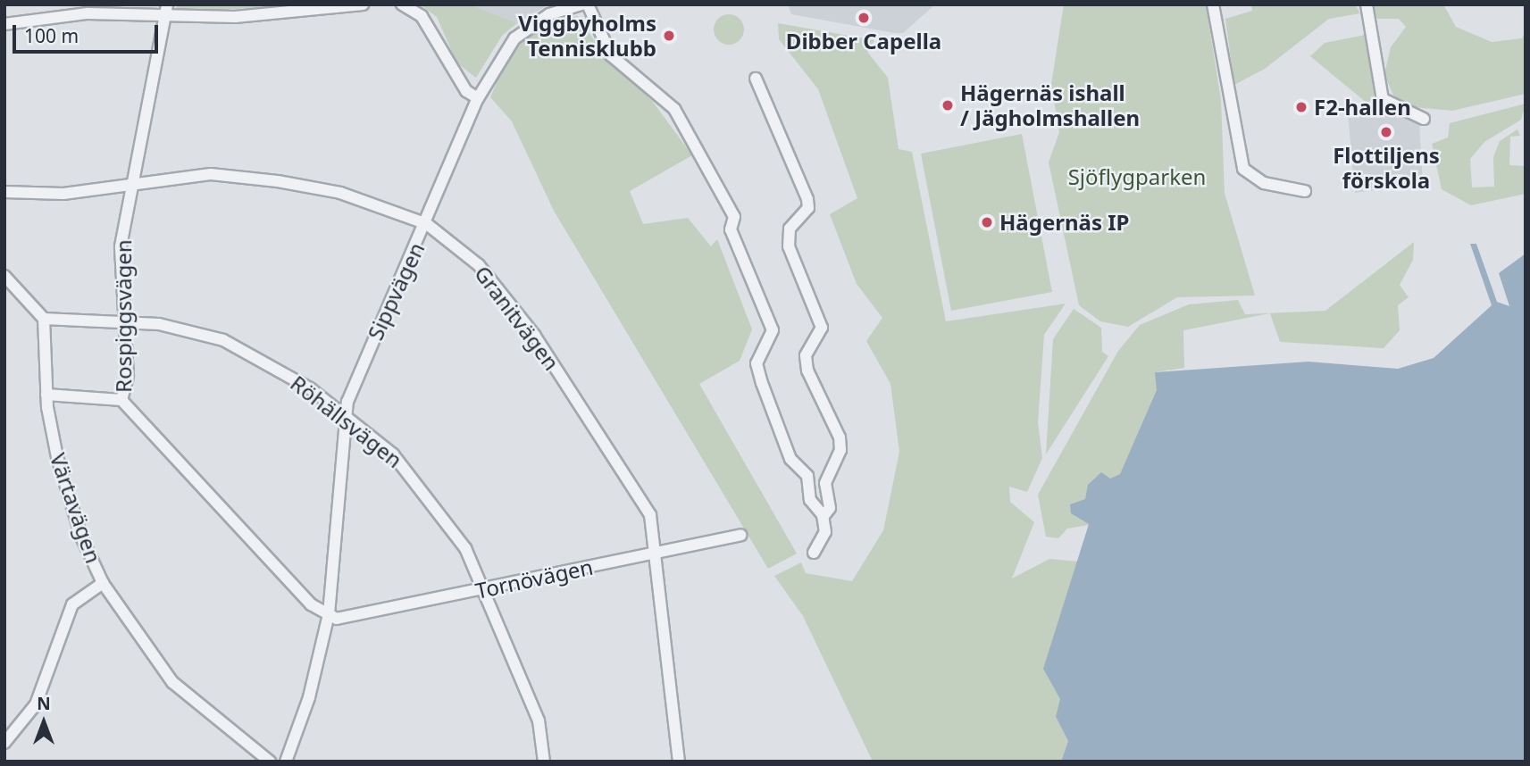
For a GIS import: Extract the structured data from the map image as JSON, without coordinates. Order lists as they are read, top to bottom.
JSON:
{
  "streets": {
    "street": [
      "Sippvägen",
      "Rospiggsvägen",
      "Granitvägen",
      "Röhällsvägen",
      "Värtavägen",
      "Tornövägen"
    ]
  },
  "crossings": [
    ["Sippvägen", "Rospiggsvägen"],
    ["Sippvägen", "Granitvägen"],
    ["Sippvägen", "Röhällsvägen"],
    ["Sippvägen", "Tornövägen"],
    ["Rospiggsvägen", "Granitvägen"],
    ["Rospiggsvägen", "Röhällsvägen"],
    ["Rospiggsvägen", "Tornövägen"],
    ["Granitvägen", "Tornövägen"],
    ["Röhällsvägen", "Värtavägen"],
    ["Röhällsvägen", "Tornövägen"]
  ],
  "parks": ["Sjöflygparken"],
  "places": [
    "Dibber Capella",
    "Viggbyholms Tennisklubb",
    "Hägernäs ishall / Jägholmshallen",
    "F2-hallen",
    "Flottiljens förskola",
    "Hägernäs IP"
  ],
  "scale_bar": "100 m",
  "north": "top"
}
